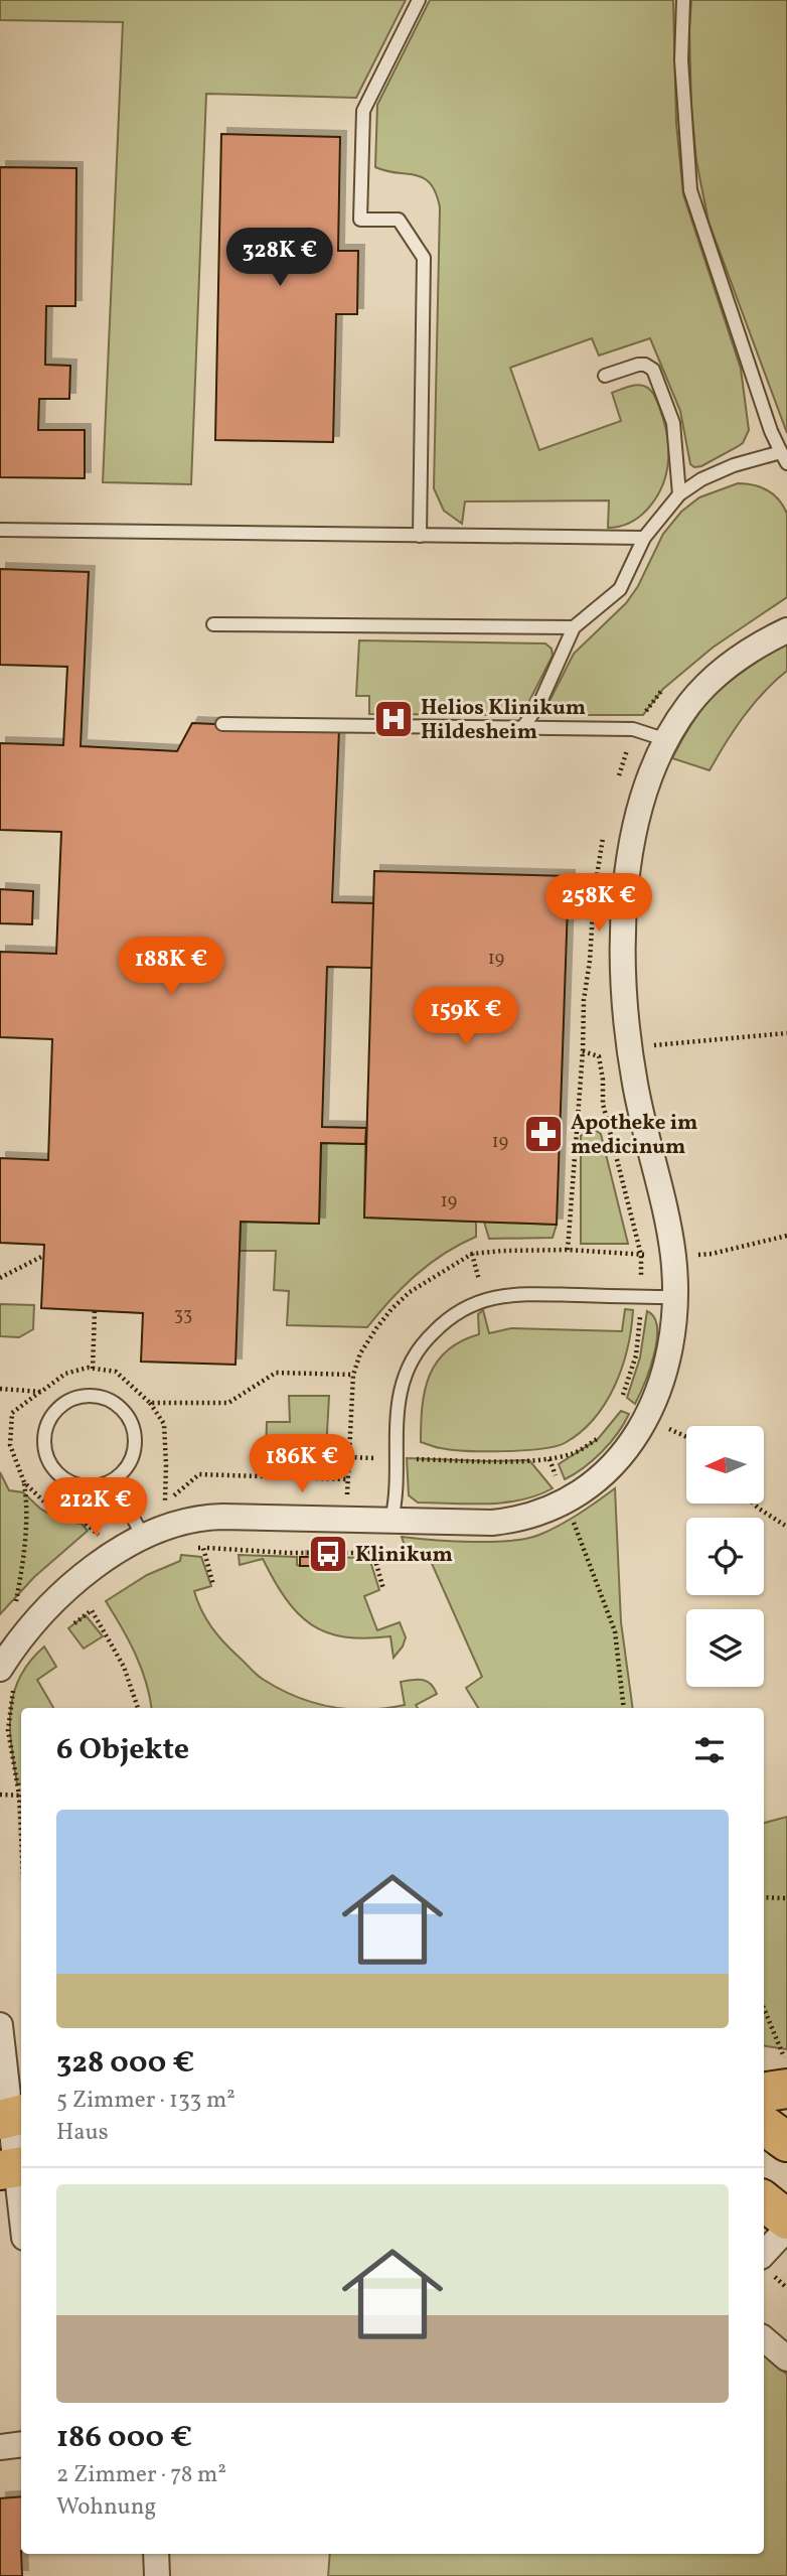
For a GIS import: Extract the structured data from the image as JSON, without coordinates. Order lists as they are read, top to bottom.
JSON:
{
  "places": {
    "hospital": ["Helios Klinikum Hildesheim"],
    "pharmacy": ["Apotheke im medicinum"],
    "bus stop": ["Klinikum"]
  },
  "house_numbers": [
    "19",
    "19",
    "19",
    "33"
  ],
  "north": "left",
  "page": {
    "price": [
      "328K €",
      "258K €",
      "188K €",
      "159K €",
      "186K €",
      "212K €"
    ],
    "heading": "6 Objekte",
    "list": [
      {
        "name": "328 000 €",
        "note": "5 Zimmer · 133 m² · Haus"
      },
      {
        "name": "186 000 €",
        "note": "2 Zimmer · 78 m² · Wohnung"
      }
    ]
  }
}
